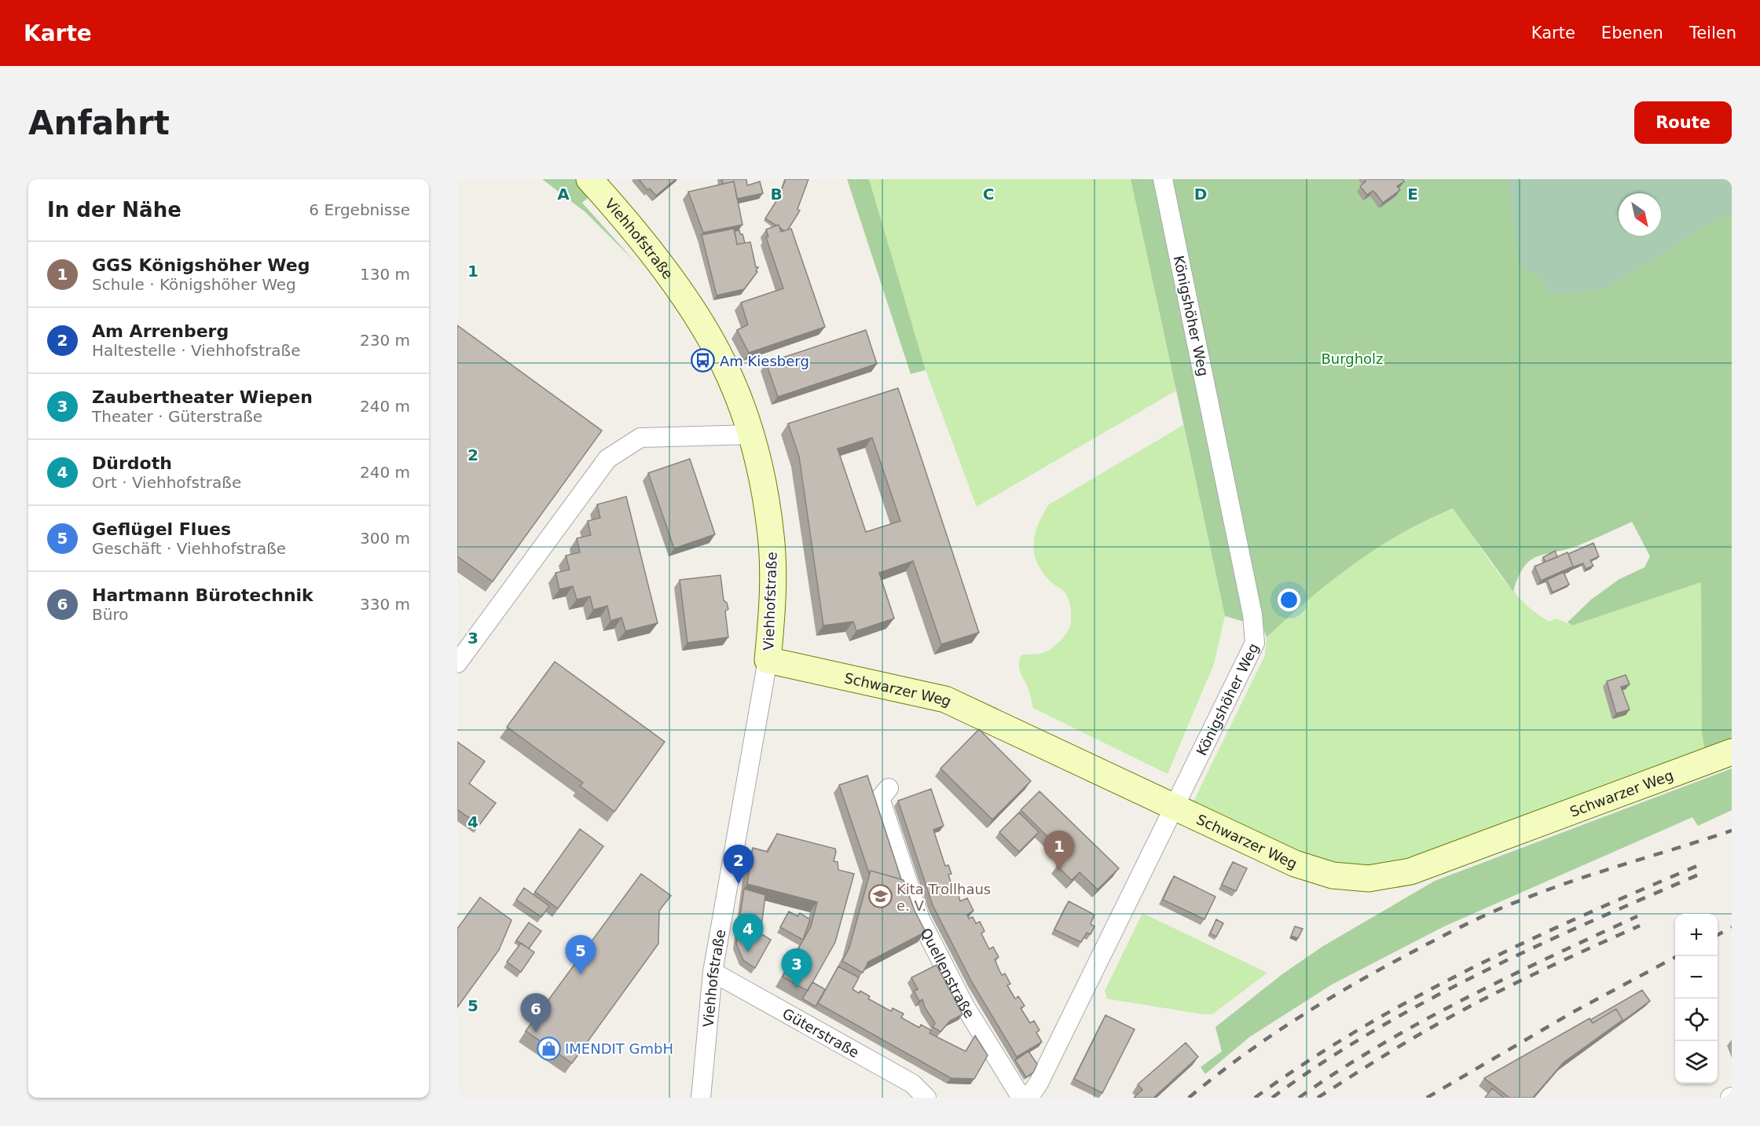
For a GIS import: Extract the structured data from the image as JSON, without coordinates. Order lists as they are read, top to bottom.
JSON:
{
  "streets": {
    "street": [
      "Viehhofstraße",
      "Königshöher Weg",
      "Schwarzer Weg",
      "Quellenstraße",
      "Güterstraße"
    ]
  },
  "crossings": [
    ["Viehhofstraße", "Schwarzer Weg"],
    ["Viehhofstraße", "Güterstraße"],
    ["Königshöher Weg", "Schwarzer Weg"],
    ["Königshöher Weg", "Quellenstraße"]
  ],
  "parks": ["Burgholz"],
  "places": {
    "bus stop": ["Am Kiesberg"],
    "school or university": ["Kita Trollhaus e. V."],
    "shop": ["IMENDIT GmbH"]
  },
  "north": "bottom right",
  "page": {
    "header": "Karte",
    "nav": ["Karte", "Ebenen", "Teilen"],
    "buttons": "Route",
    "title": "Anfahrt",
    "heading": ["In der Nähe", "6 Ergebnisse"],
    "list": [
      {
        "mark": "1",
        "name": "GGS Königshöher Weg",
        "note": "Schule · Königshöher Weg",
        "value": "130 m"
      },
      {
        "mark": "2",
        "name": "Am Arrenberg",
        "note": "Haltestelle · Viehhofstraße",
        "value": "230 m"
      },
      {
        "mark": "3",
        "name": "Zaubertheater Wiepen",
        "note": "Theater · Güterstraße",
        "value": "240 m"
      },
      {
        "mark": "4",
        "name": "Dürdoth",
        "note": "Ort · Viehhofstraße",
        "value": "240 m"
      },
      {
        "mark": "5",
        "name": "Geflügel Flues",
        "note": "Geschäft · Viehhofstraße",
        "value": "300 m"
      },
      {
        "mark": "6",
        "name": "Hartmann Bürotechnik",
        "note": "Büro",
        "value": "330 m"
      }
    ],
    "pins": [
      "1",
      "2",
      "4",
      "5",
      "3",
      "6"
    ],
    "map_buttons": ["+", "−"]
  },
  "grid": {
    "columns": [
      "A",
      "B",
      "C",
      "D",
      "E"
    ],
    "rows": [
      "1",
      "2",
      "3",
      "4",
      "5"
    ]
  }
}
